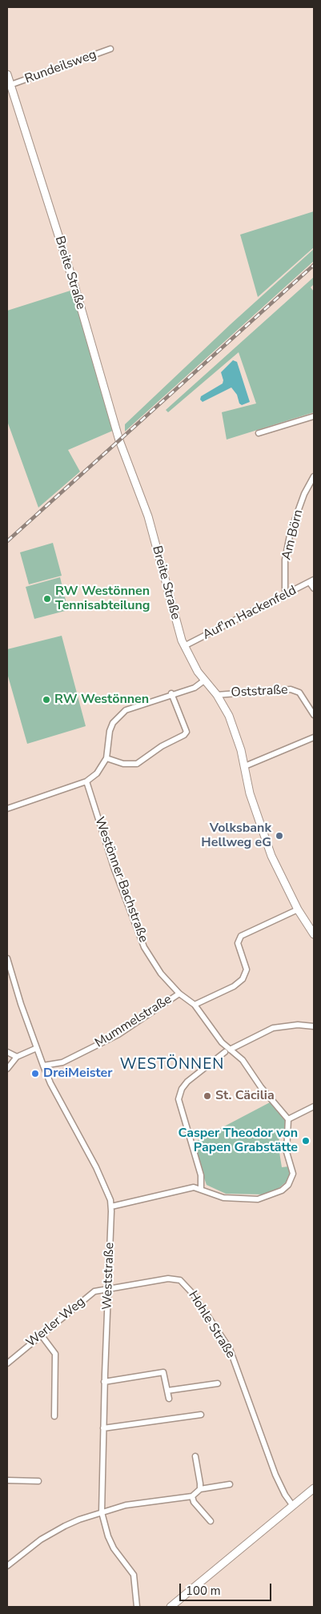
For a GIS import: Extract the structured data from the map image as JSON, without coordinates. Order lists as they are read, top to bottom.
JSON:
{
  "streets": {
    "street": [
      "Rundeilsweg",
      "Breite Straße",
      "Am Börn",
      "Auf'm Hackenfeld",
      "Oststraße",
      "Westönner Bachstraße",
      "Mummelstraße",
      "Weststraße",
      "Werler Weg",
      "Hohle Straße"
    ]
  },
  "crossings": [
    ["Rundeilsweg", "Breite Straße"],
    ["Breite Straße", "Auf'm Hackenfeld"],
    ["Breite Straße", "Oststraße"],
    ["Am Börn", "Auf'm Hackenfeld"],
    ["Westönner Bachstraße", "Mummelstraße"],
    ["Mummelstraße", "Weststraße"],
    ["Weststraße", "Werler Weg"],
    ["Weststraße", "Hohle Straße"],
    ["Werler Weg", "Hohle Straße"]
  ],
  "districts": ["WESTÖNNEN"],
  "places": [
    "RW Westönnen Tennisabteilung",
    "RW Westönnen",
    "Volksbank Hellweg eG",
    "DreiMeister",
    "St. Cäcilia",
    "Casper Theodor von Papen Grabstätte"
  ],
  "scale_bar": "100 m"
}
